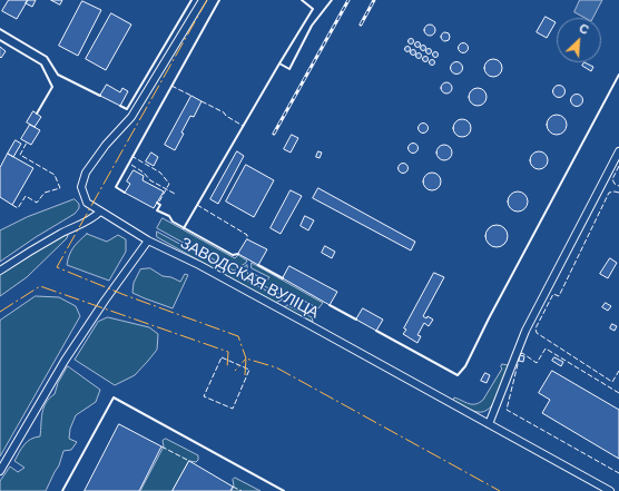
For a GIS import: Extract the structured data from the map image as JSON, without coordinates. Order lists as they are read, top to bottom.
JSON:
{
  "streets": {
    "street": ["ЗАВОДСКАЯ ВУЛІЦА"]
  },
  "north": "top right"
}
